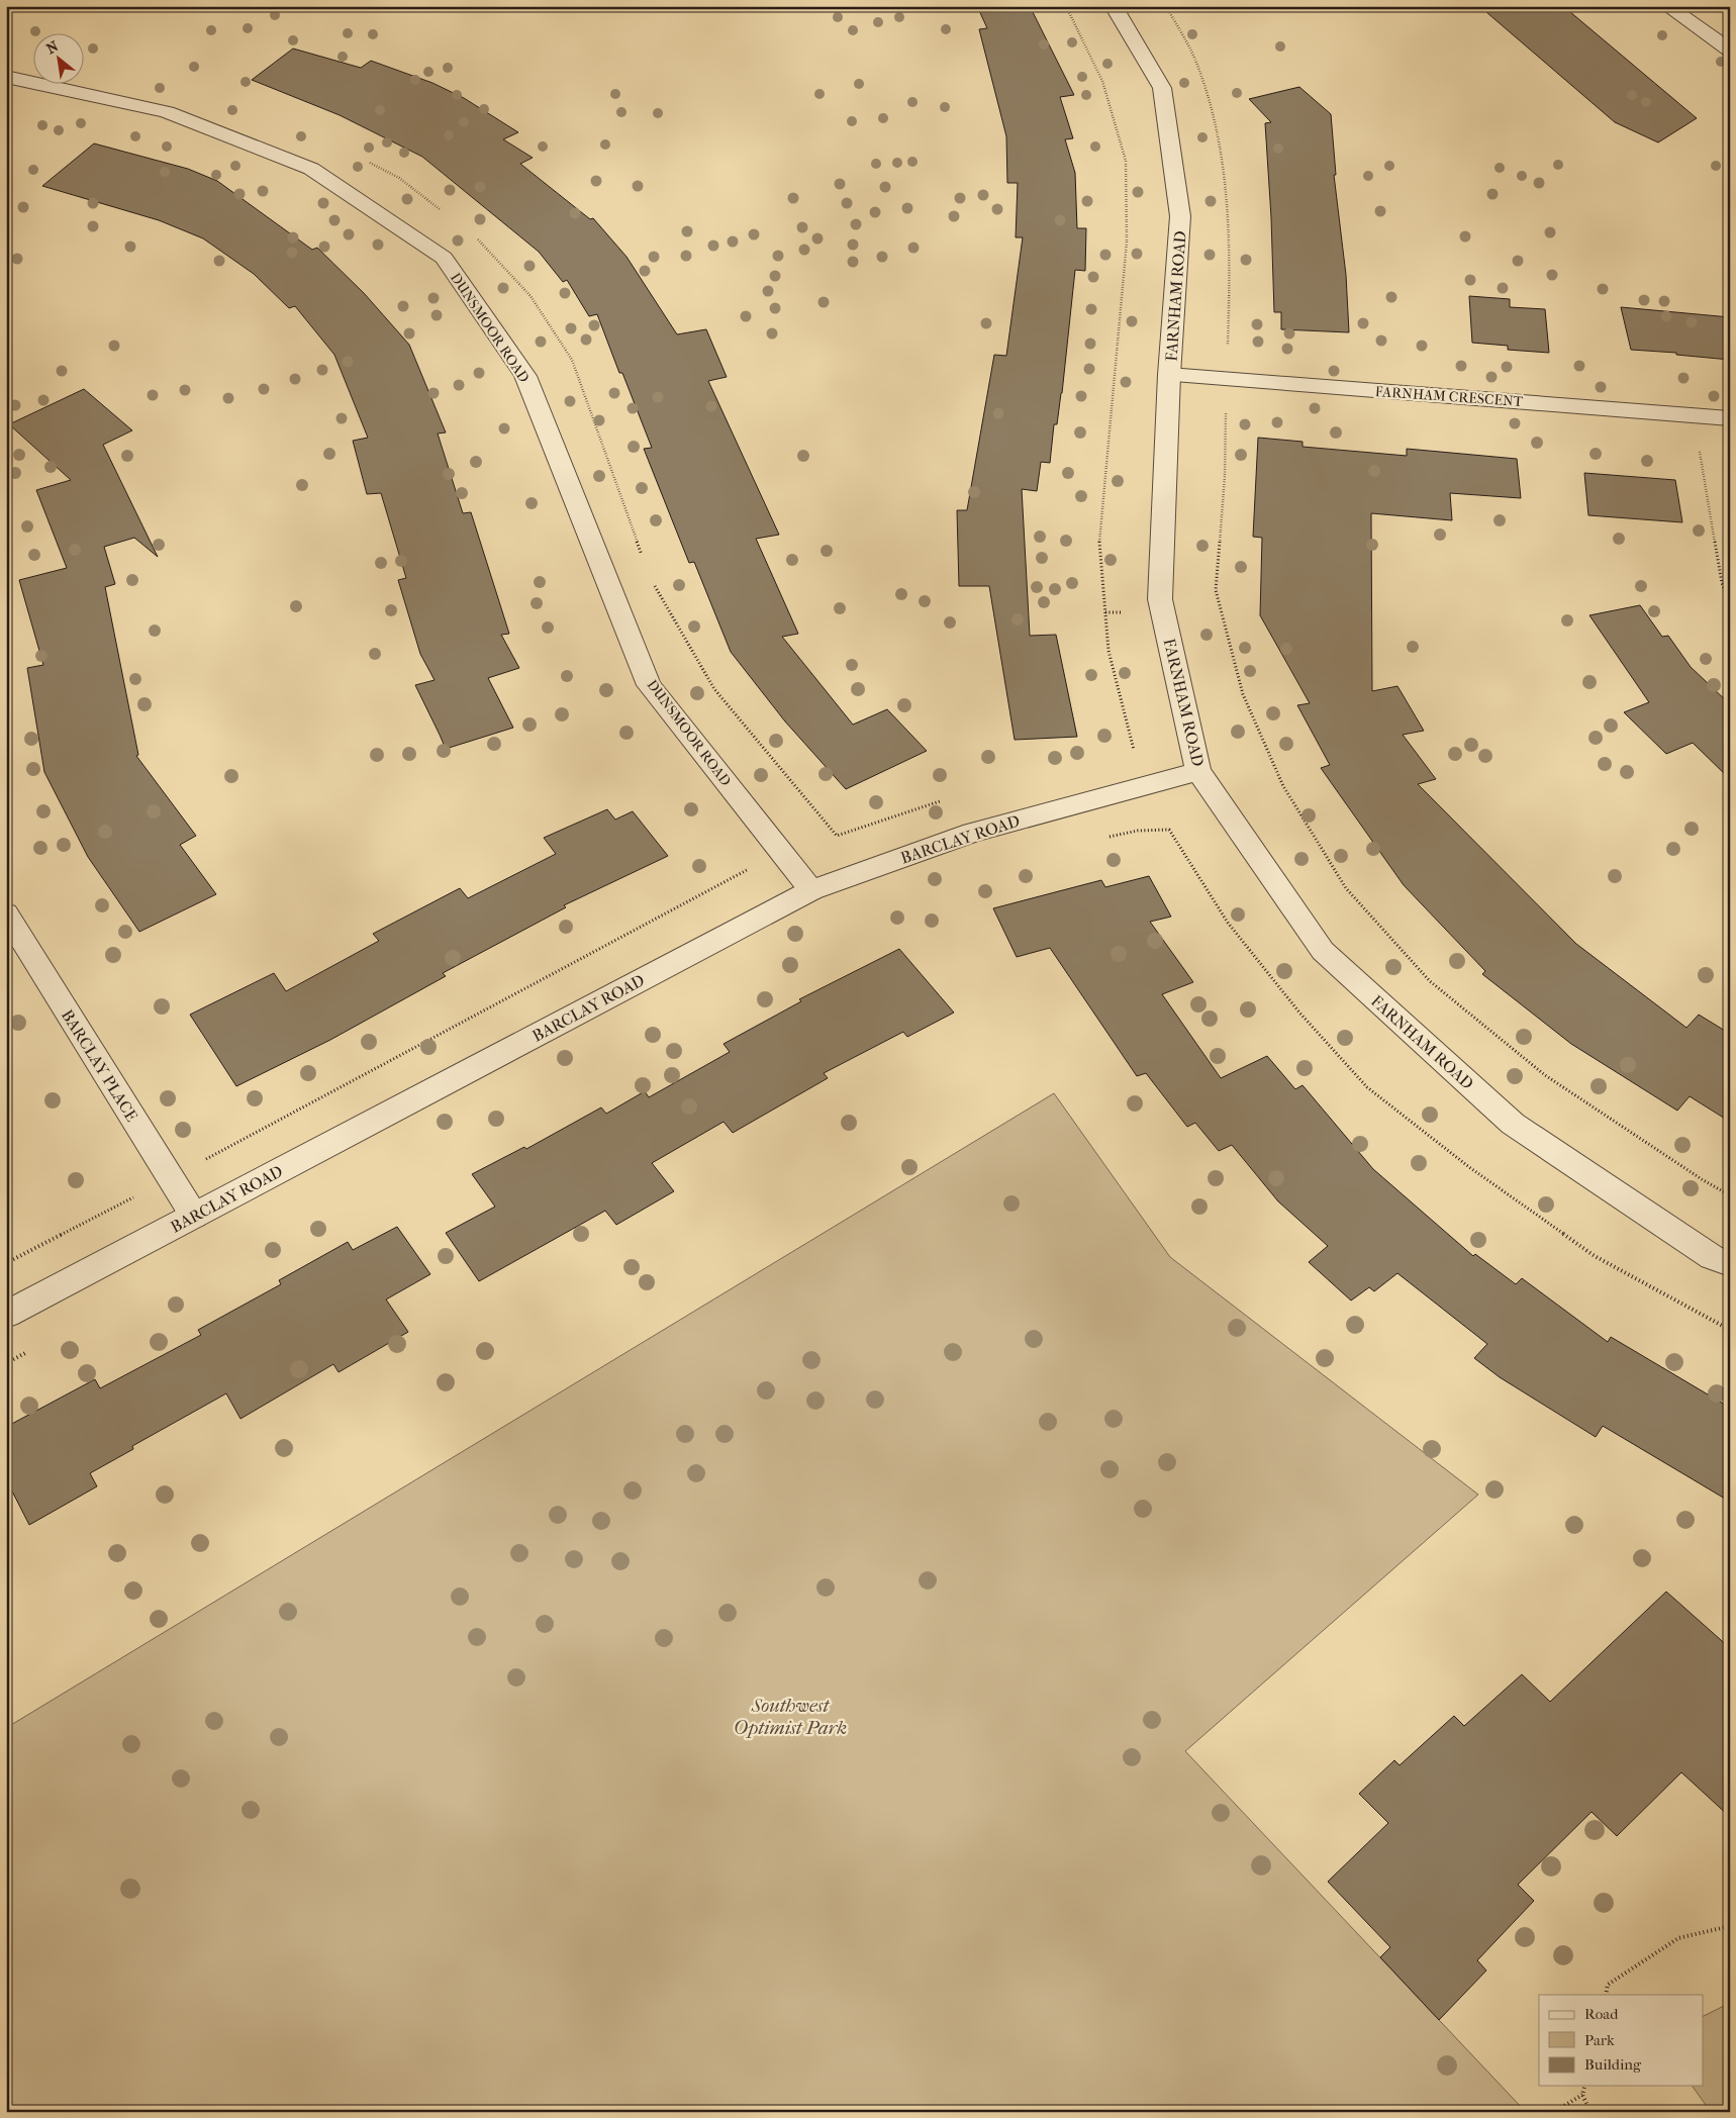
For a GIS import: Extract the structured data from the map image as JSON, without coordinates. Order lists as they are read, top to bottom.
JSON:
{
  "streets": {
    "street": [
      "FARNHAM ROAD",
      "DUNSMOOR ROAD",
      "FARNHAM CRESCENT",
      "BARCLAY ROAD",
      "BARCLAY PLACE"
    ]
  },
  "crossings": [
    ["FARNHAM ROAD", "FARNHAM CRESCENT"],
    ["FARNHAM ROAD", "BARCLAY ROAD"],
    ["DUNSMOOR ROAD", "BARCLAY ROAD"],
    ["BARCLAY ROAD", "BARCLAY PLACE"]
  ],
  "parks": ["Southwest Optimist Park"],
  "legend": ["Road", "Park", "Building"],
  "north": "top left"
}
